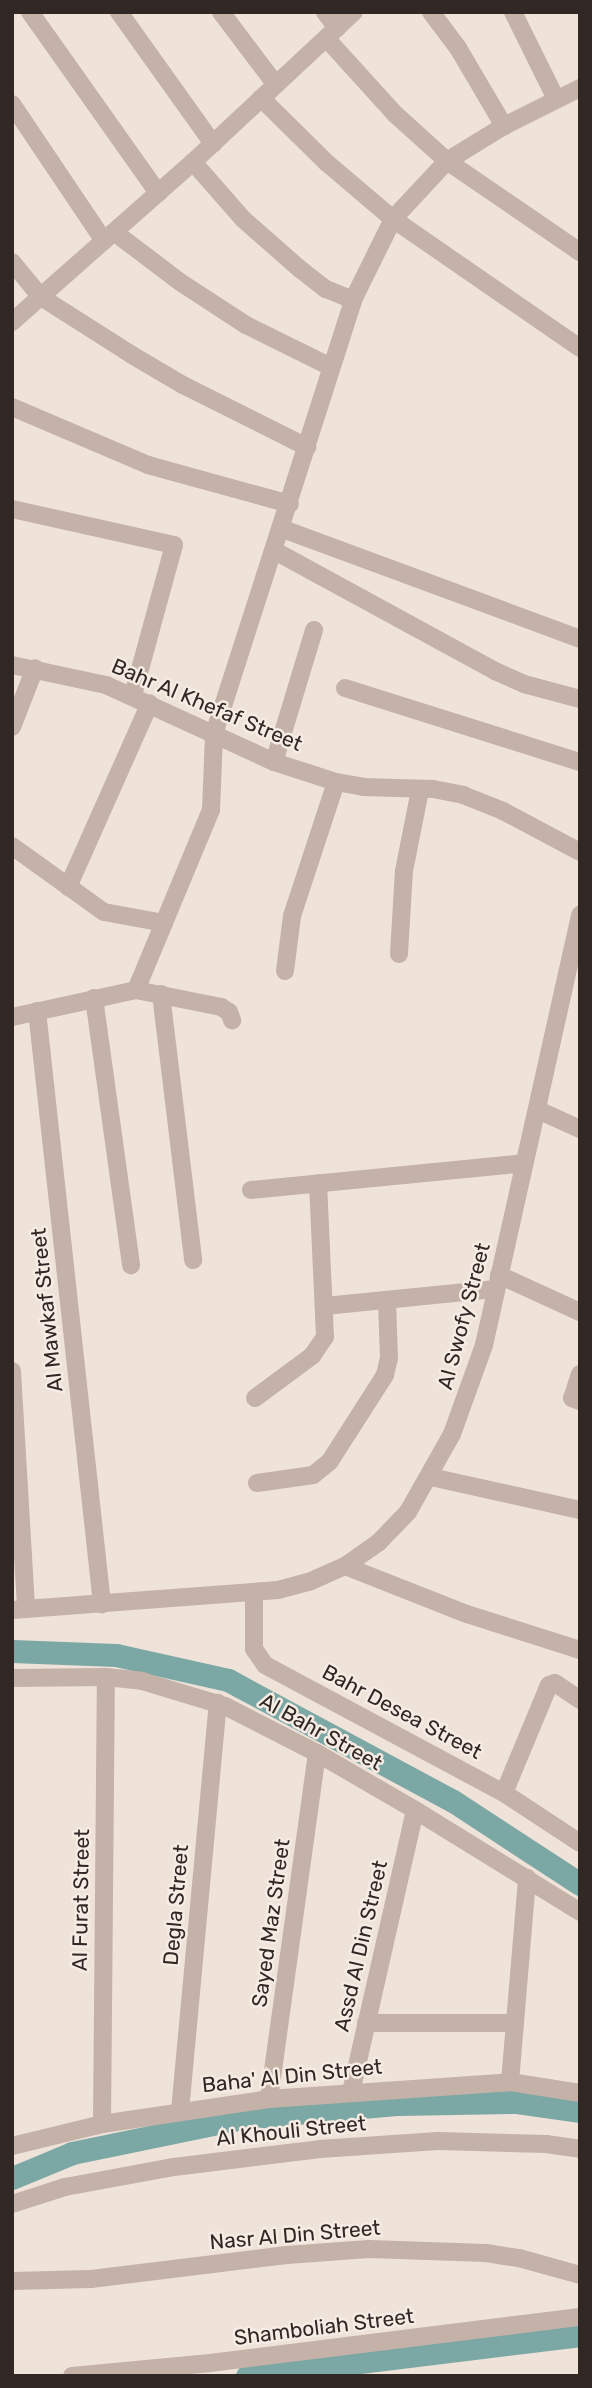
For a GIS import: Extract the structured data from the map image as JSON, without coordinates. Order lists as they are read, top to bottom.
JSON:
{
  "streets": {
    "street": [
      "Bahr Al Khefaf Street",
      "Al Mawkaf Street",
      "Al Swofy Street",
      "Bahr Desea Street",
      "Al Bahr Street",
      "Al Furat Street",
      "Degla Street",
      "Sayed Maz Street",
      "Assd Al Din Street",
      "Baha' Al Din Street",
      "Al Khouli Street",
      "Nasr Al Din Street",
      "Shamboliah Street"
    ]
  },
  "crossings": [
    ["Al Mawkaf Street", "Al Swofy Street"],
    ["Al Swofy Street", "Bahr Desea Street"],
    ["Al Bahr Street", "Al Furat Street"],
    ["Al Bahr Street", "Degla Street"],
    ["Al Bahr Street", "Sayed Maz Street"],
    ["Al Bahr Street", "Assd Al Din Street"],
    ["Al Furat Street", "Baha' Al Din Street"],
    ["Degla Street", "Baha' Al Din Street"],
    ["Sayed Maz Street", "Baha' Al Din Street"],
    ["Assd Al Din Street", "Baha' Al Din Street"]
  ]
}
